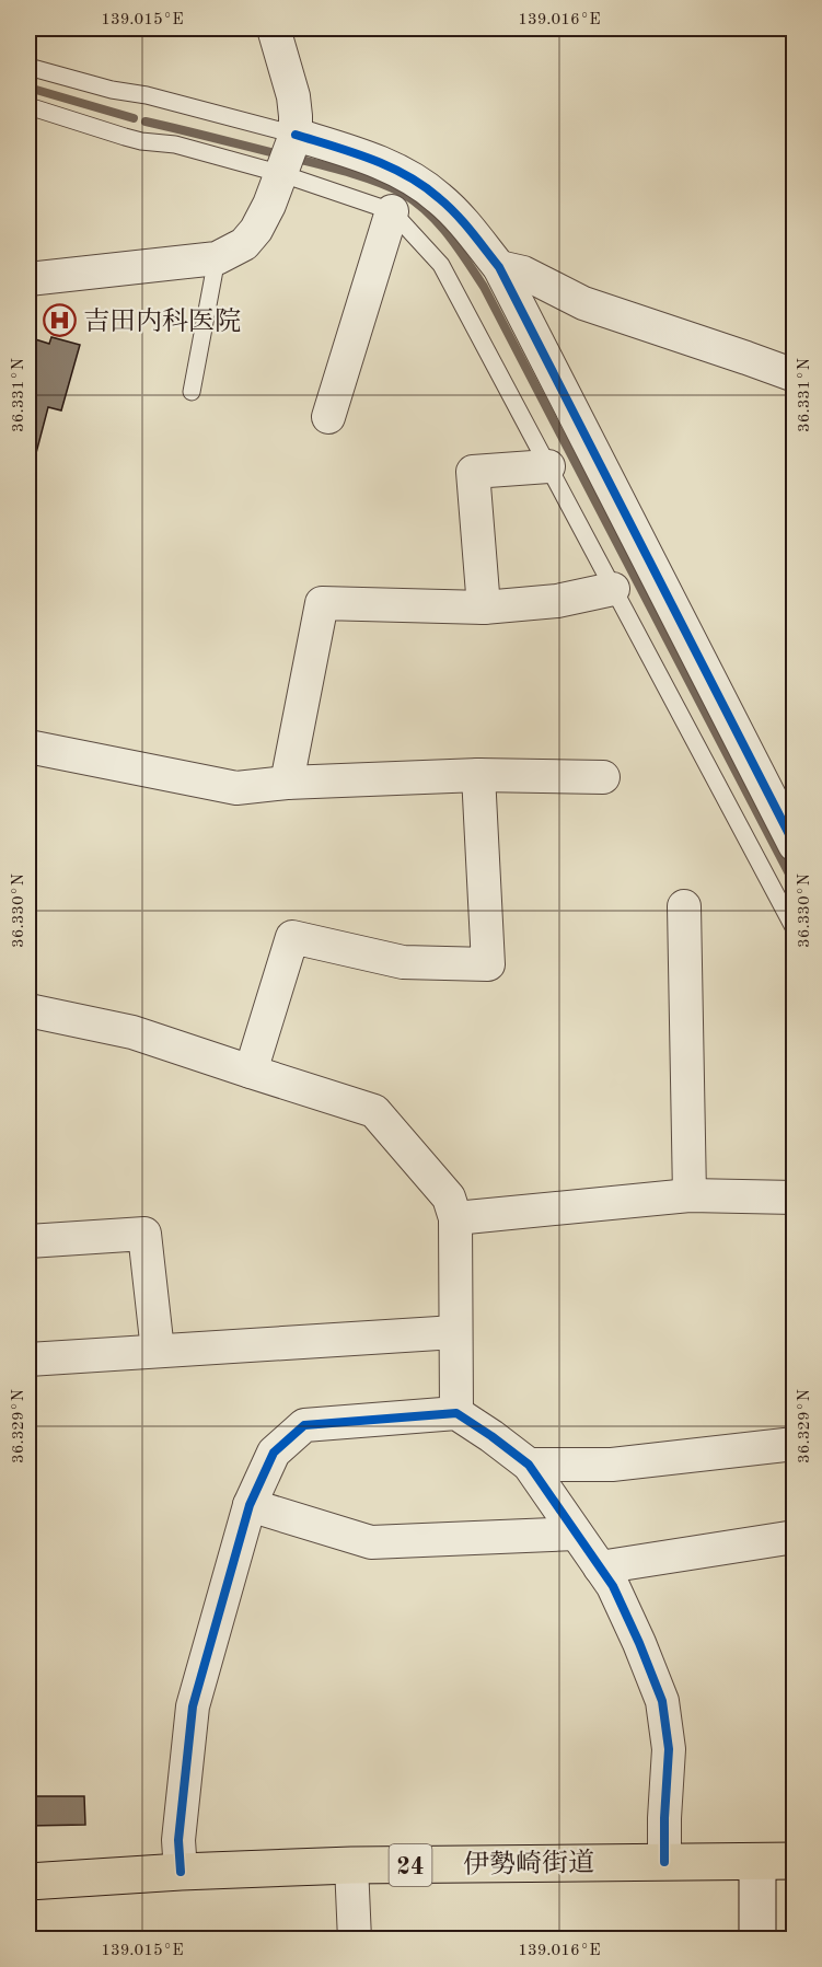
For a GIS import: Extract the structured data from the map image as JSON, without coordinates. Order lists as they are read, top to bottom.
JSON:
{
  "streets": {
    "main road": ["伊勢崎街道", "24"]
  },
  "places": {
    "hospital": ["吉田内科医院"]
  },
  "coordinates": [
    "139.015°E",
    "139.016°E",
    "36.331°N",
    "36.330°N",
    "36.329°N"
  ]
}
